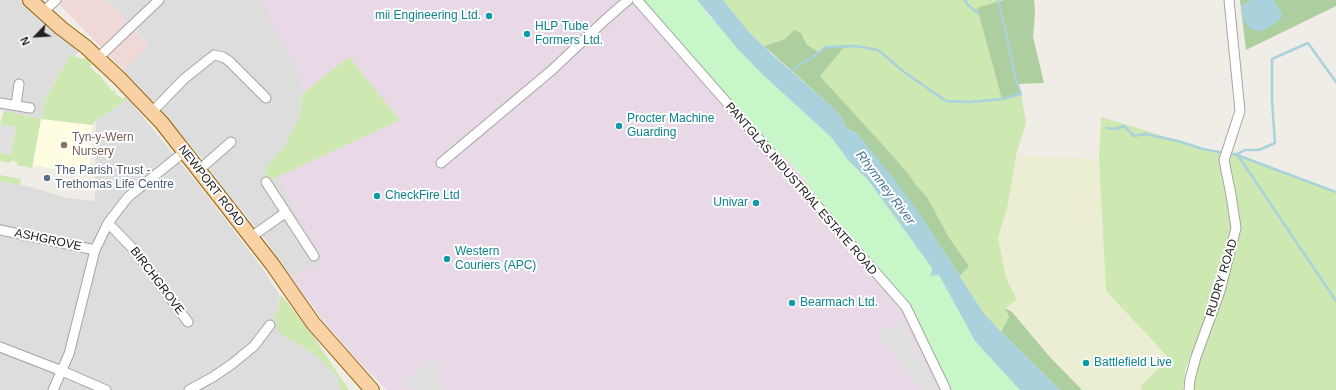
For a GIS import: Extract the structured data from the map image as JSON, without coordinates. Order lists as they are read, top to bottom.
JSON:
{
  "streets": {
    "main road": ["NEWPORT ROAD"],
    "street": [
      "PANTGLAS INDUSTRIAL ESTATE ROAD",
      "ASHGROVE",
      "RUDRY ROAD",
      "BIRCHGROVE"
    ]
  },
  "water": ["Rhymney River"],
  "places": [
    "mii Engineering Ltd.",
    "HLP Tube Formers Ltd.",
    "Procter Machine Guarding",
    "Tyn-y-Wern Nursery",
    "The Parish Trust - Trethomas Life Centre",
    "CheckFire Ltd",
    "Univar",
    "Western Couriers (APC)",
    "Bearmach Ltd.",
    "Battlefield Live"
  ],
  "north": "bottom left"
}
